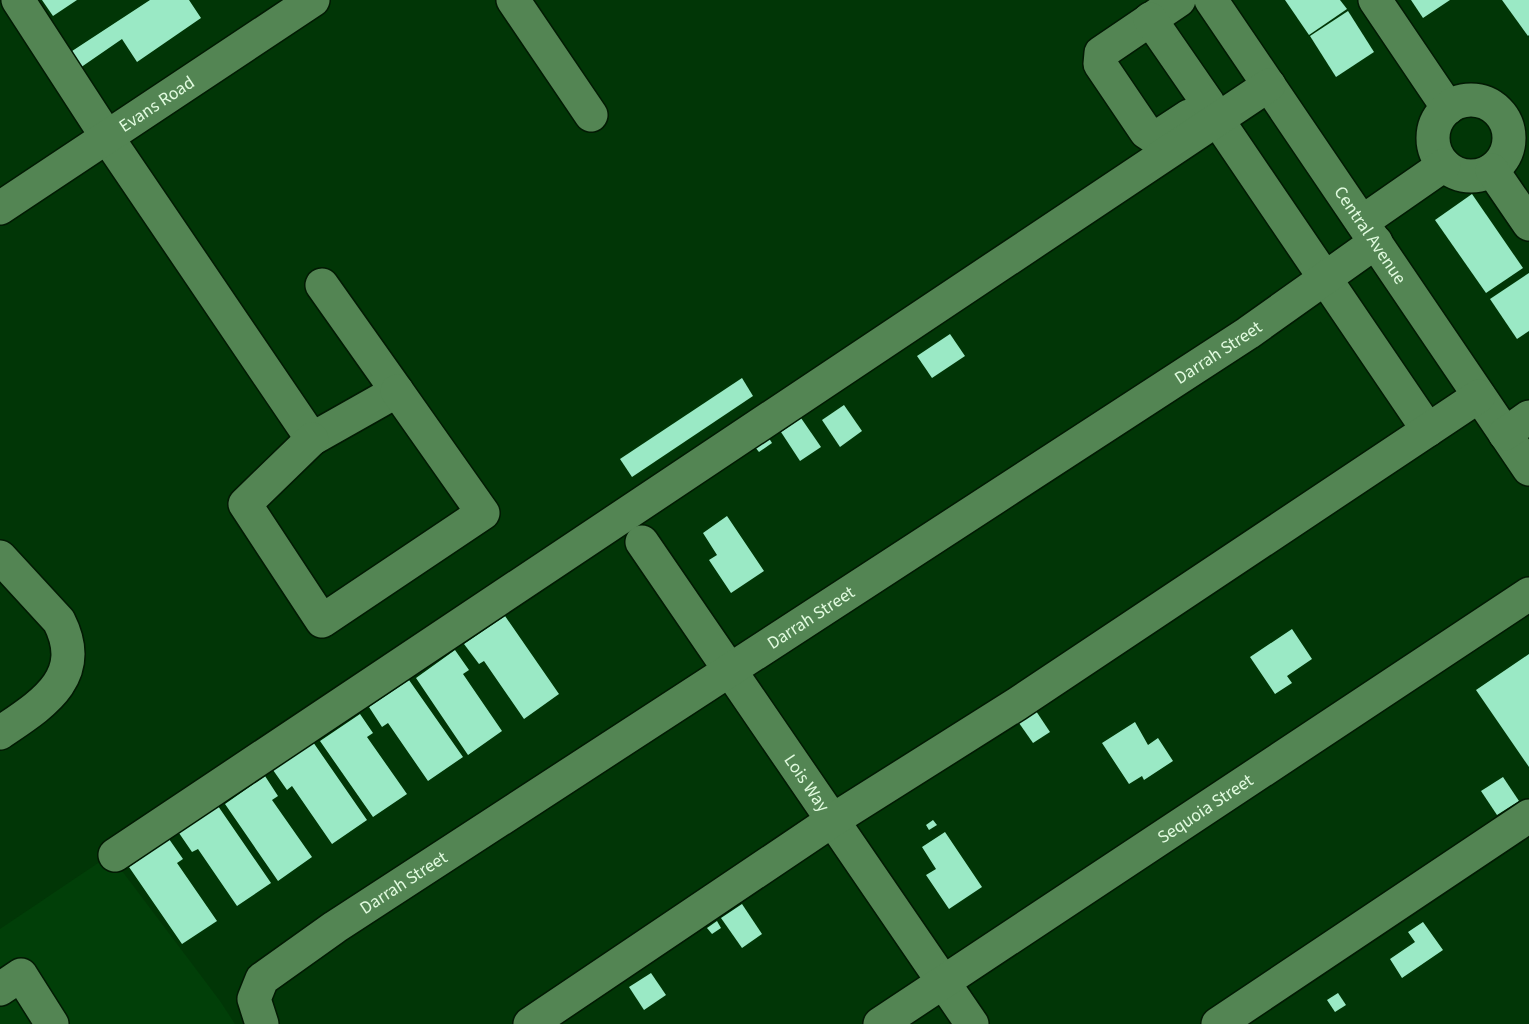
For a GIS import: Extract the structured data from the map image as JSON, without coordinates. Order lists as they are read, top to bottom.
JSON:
{
  "streets": {
    "street": [
      "Evans Road",
      "Central Avenue",
      "Darrah Street",
      "Lois Way",
      "Sequoia Street"
    ]
  },
  "crossings": [
    ["Central Avenue", "Darrah Street"],
    ["Darrah Street", "Lois Way"],
    ["Lois Way", "Sequoia Street"]
  ]
}
